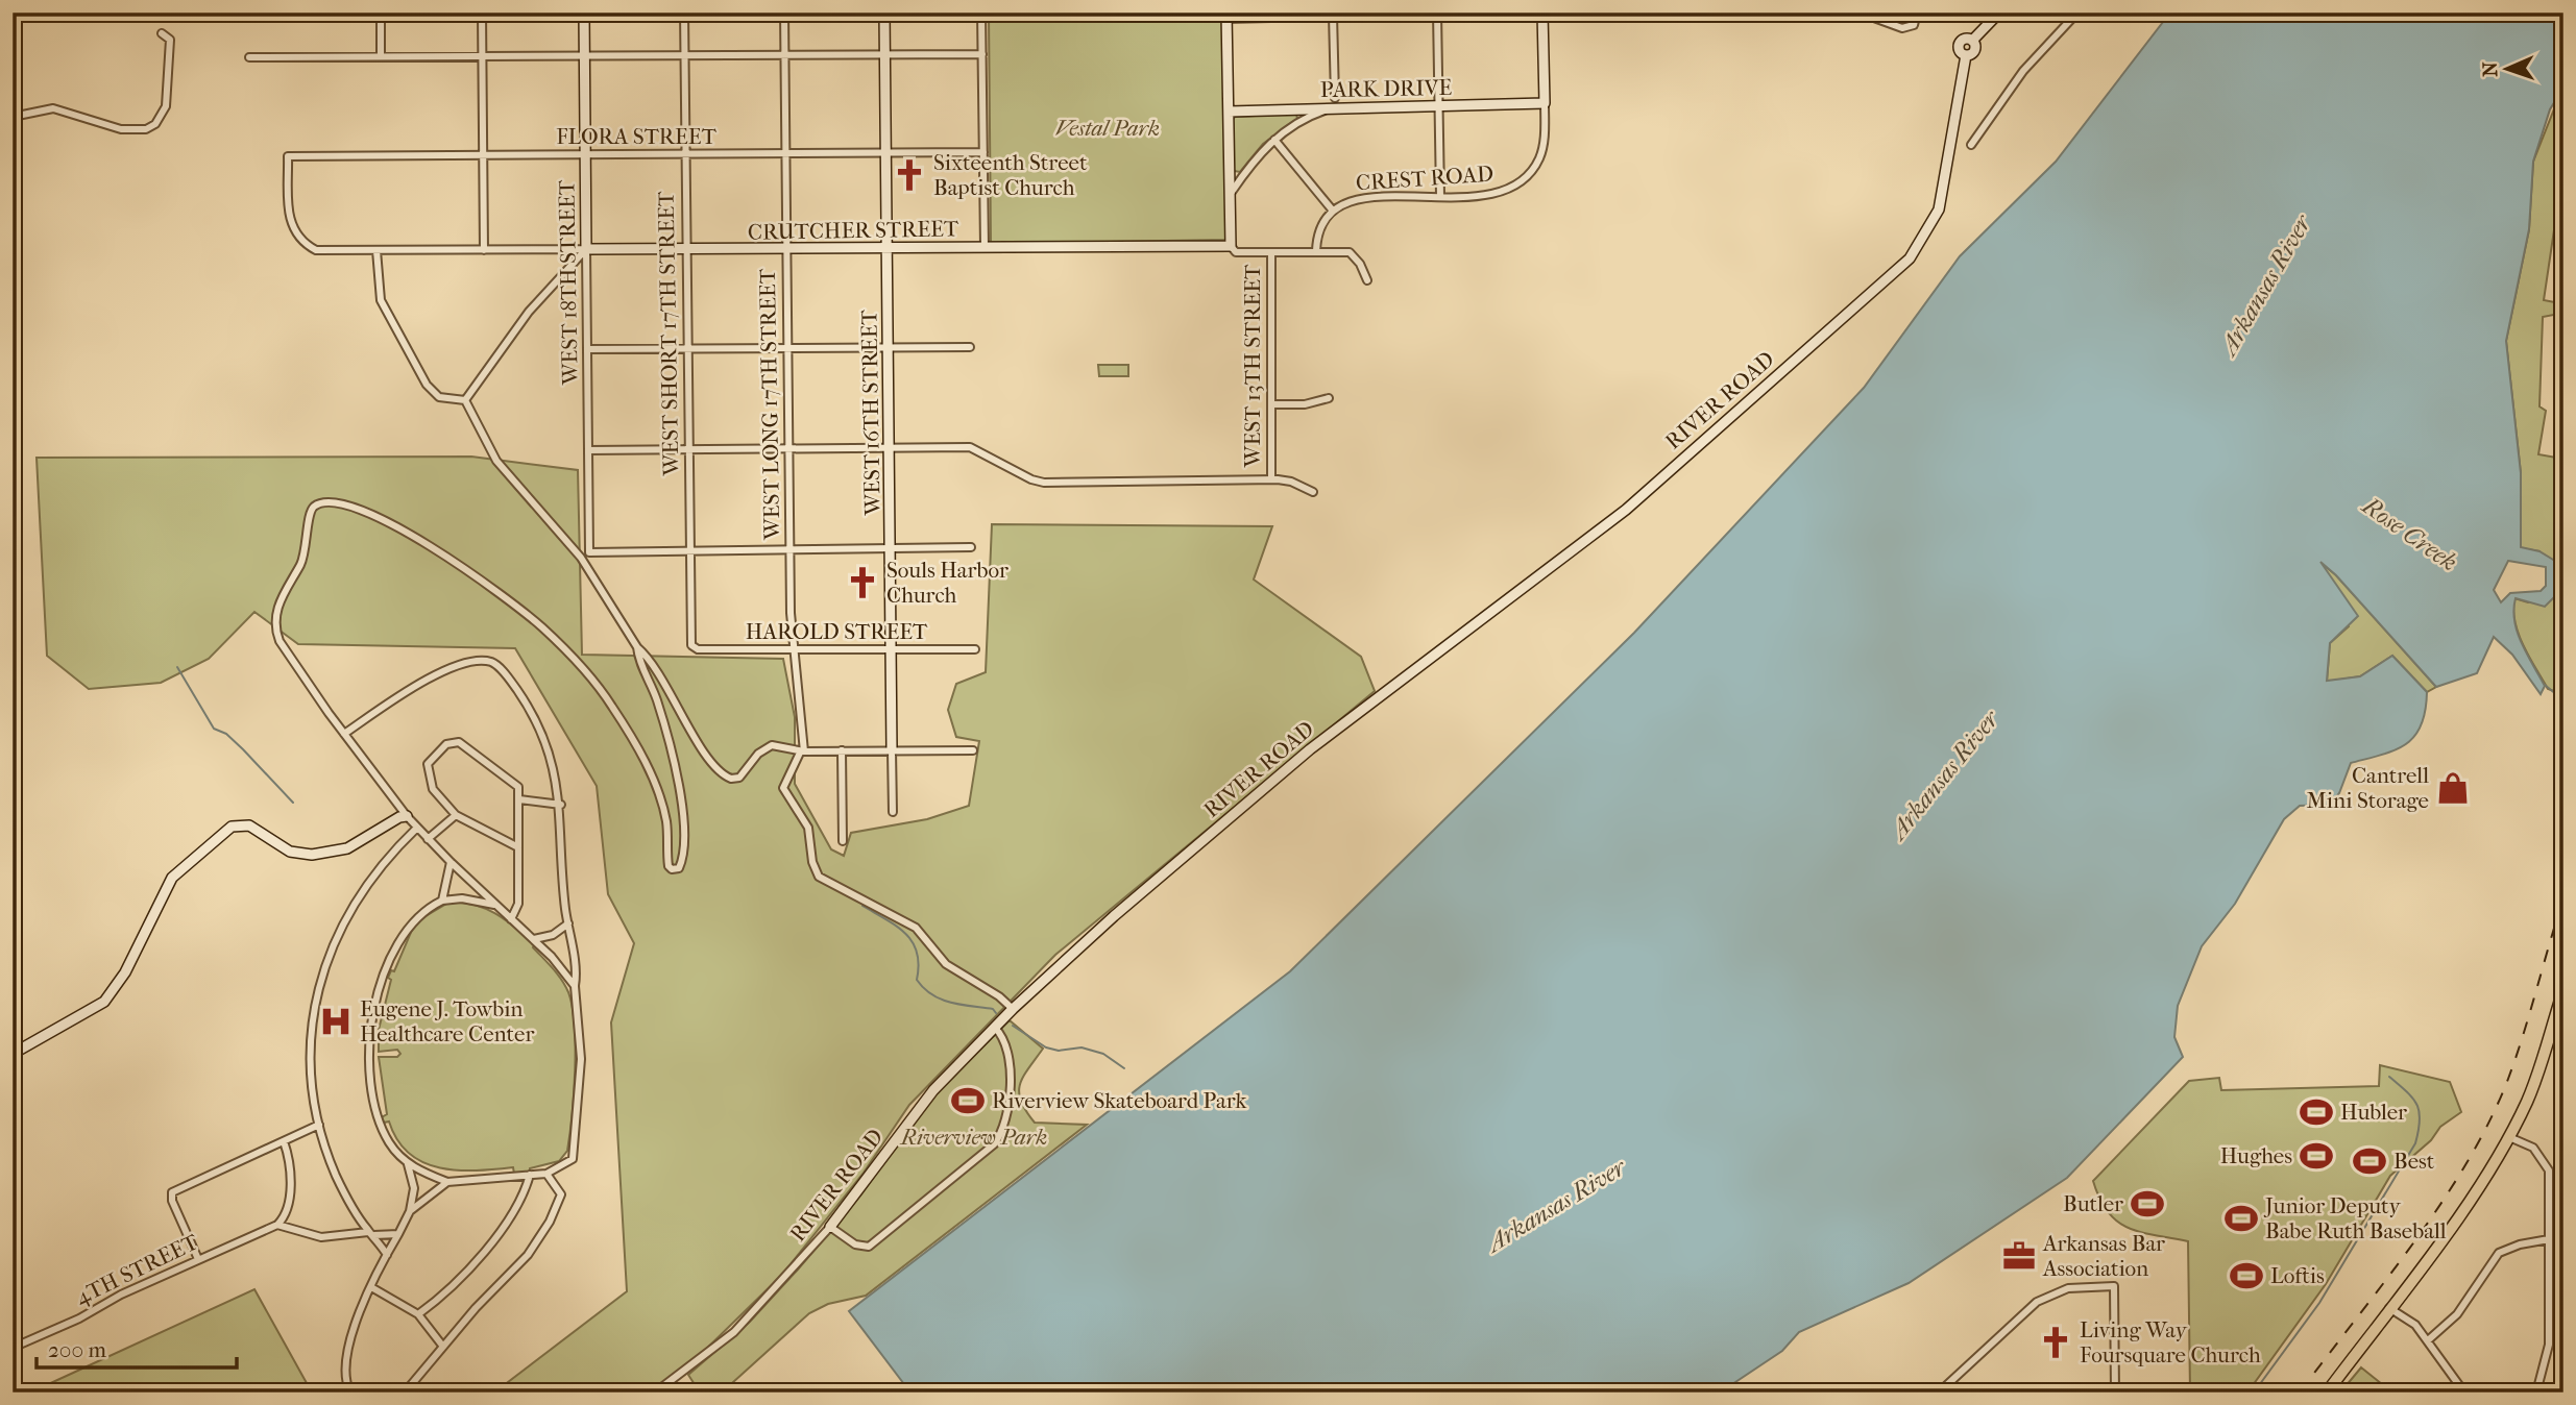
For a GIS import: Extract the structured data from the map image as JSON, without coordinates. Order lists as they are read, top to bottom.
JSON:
{
  "streets": {
    "street": [
      "PARK DRIVE",
      "FLORA STREET",
      "CREST ROAD",
      "CRUTCHER STREET",
      "WEST 18TH STREET",
      "WEST SHORT 17TH STREET",
      "WEST 13TH STREET",
      "RIVER ROAD",
      "WEST LONG 17TH STREET",
      "WEST 16TH STREET",
      "HAROLD STREET",
      "4TH STREET"
    ]
  },
  "crossings": [
    ["PARK DRIVE", "CREST ROAD"],
    ["PARK DRIVE", "WEST 13TH STREET"],
    ["FLORA STREET", "CRUTCHER STREET"],
    ["FLORA STREET", "WEST 18TH STREET"],
    ["FLORA STREET", "WEST SHORT 17TH STREET"],
    ["FLORA STREET", "WEST LONG 17TH STREET"],
    ["FLORA STREET", "WEST 16TH STREET"],
    ["CREST ROAD", "CRUTCHER STREET"],
    ["CRUTCHER STREET", "WEST 18TH STREET"],
    ["CRUTCHER STREET", "WEST SHORT 17TH STREET"],
    ["CRUTCHER STREET", "WEST 13TH STREET"],
    ["CRUTCHER STREET", "WEST LONG 17TH STREET"],
    ["CRUTCHER STREET", "WEST 16TH STREET"],
    ["WEST 18TH STREET", "WEST SHORT 17TH STREET"],
    ["WEST SHORT 17TH STREET", "HAROLD STREET"],
    ["WEST LONG 17TH STREET", "HAROLD STREET"],
    ["WEST 16TH STREET", "HAROLD STREET"]
  ],
  "water": ["Arkansas River", "Rose Creek"],
  "parks": ["Vestal Park", "Riverview Park"],
  "places": {
    "church": ["Sixteenth Street Baptist Church", "Souls Harbor Church", "Living Way Foursquare Church"],
    "shop": ["Cantrell Mini Storage"],
    "hospital": ["Eugene J. Towbin Healthcare Center"],
    "sports": [
      "Riverview Skateboard Park",
      "Hubler",
      "Hughes",
      "Best",
      "Butler",
      "Junior Deputy Babe Ruth Baseball",
      "Loftis"
    ],
    "office": ["Arkansas Bar Association"]
  },
  "scale_bar": "200 m",
  "north": "left"
}
